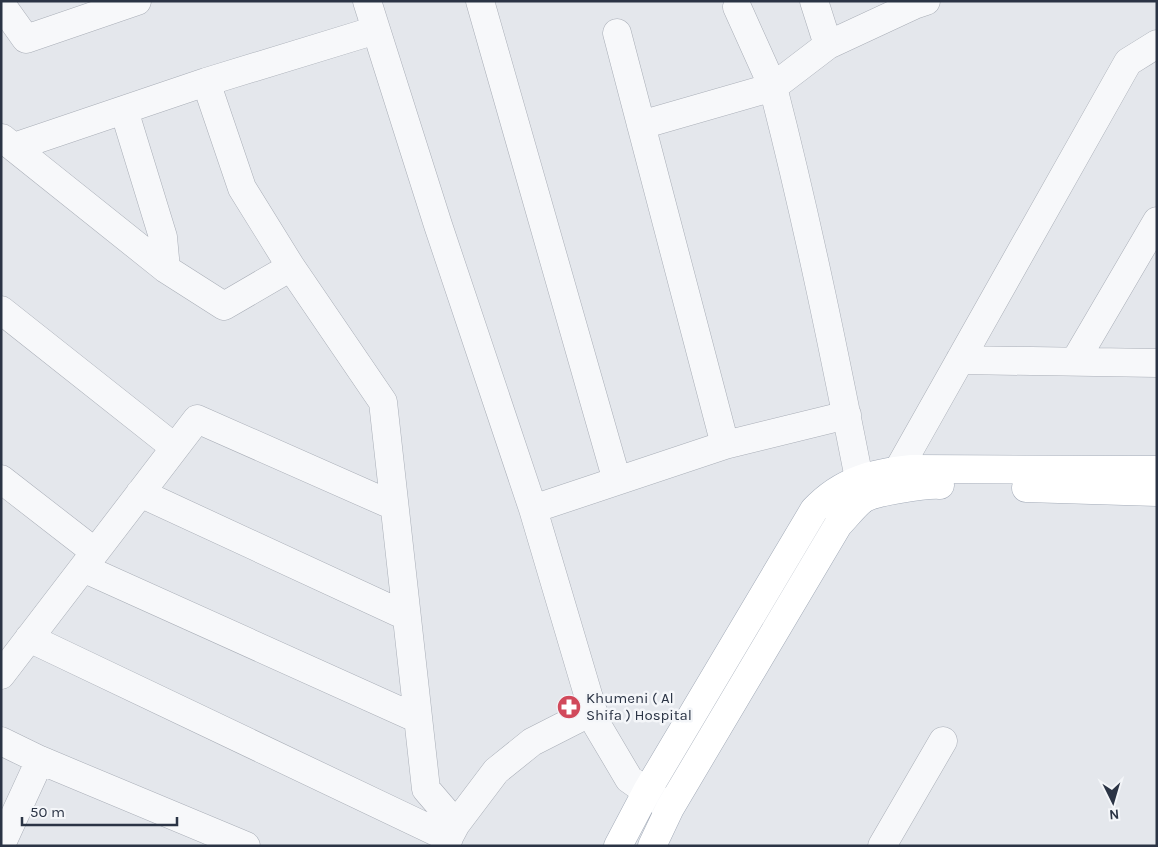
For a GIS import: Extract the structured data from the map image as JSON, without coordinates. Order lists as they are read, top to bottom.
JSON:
{
  "places": {
    "pharmacy": ["Khumeni ( Al Shifa ) Hospital"]
  },
  "scale_bar": "50 m",
  "north": "bottom"
}
